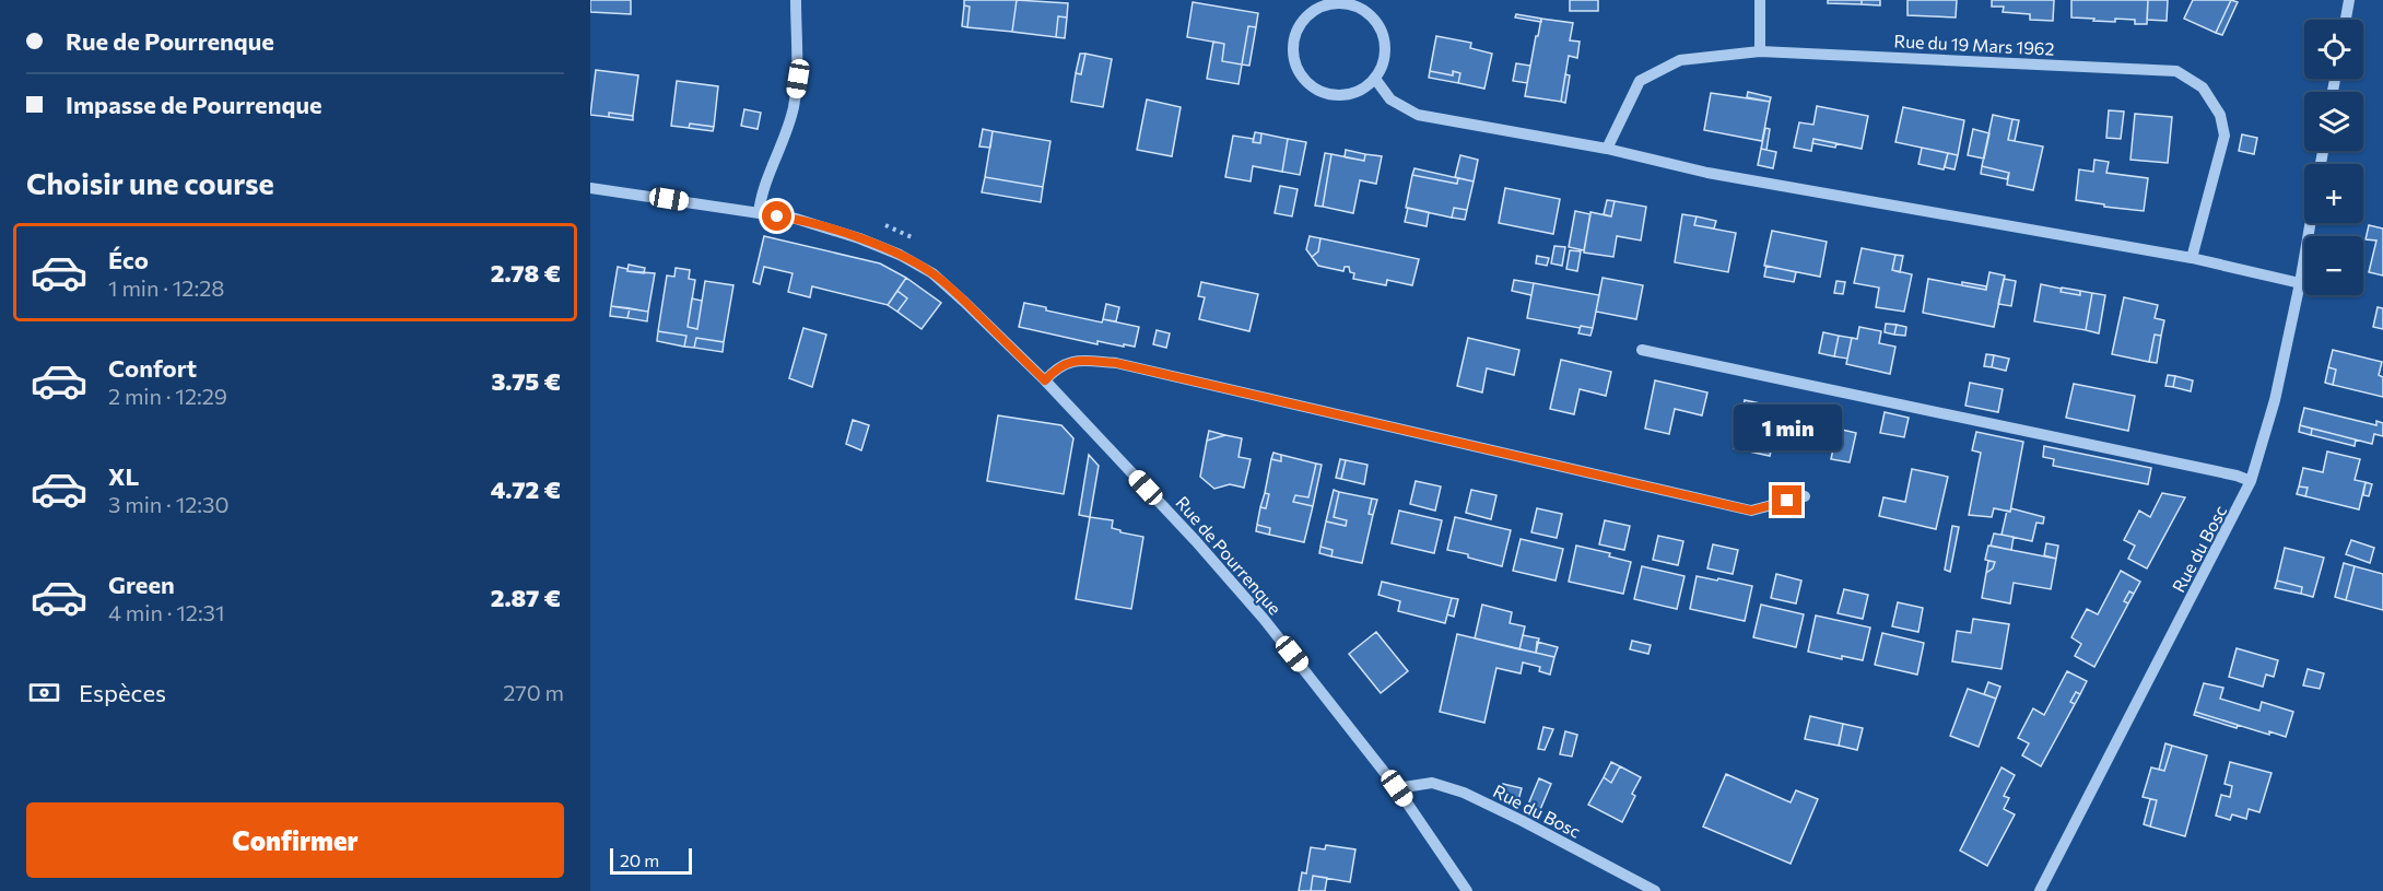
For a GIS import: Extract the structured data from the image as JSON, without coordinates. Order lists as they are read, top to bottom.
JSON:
{
  "streets": {
    "street": ["Rue du 19 Mars 1962", "Rue du Bosc", "Rue de Pourrenque"]
  },
  "crossings": [
    ["Rue du Bosc", "Rue de Pourrenque"]
  ],
  "scale_bar": "20 m",
  "page": {
    "banner": ["Rue de Pourrenque", "Impasse de Pourrenque"],
    "map_buttons": ["+", "−"],
    "heading": "Choisir une course",
    "list": [
      {
        "name": "Éco",
        "note": "1 min · 12:28",
        "value": "2.78 €"
      },
      {
        "name": "Confort",
        "note": "2 min · 12:29",
        "value": "3.75 €"
      },
      {
        "name": "XL",
        "note": "3 min · 12:30",
        "value": "4.72 €"
      },
      {
        "name": "Green",
        "note": "4 min · 12:31",
        "value": "2.87 €"
      }
    ],
    "bubble": "1 min",
    "pay": ["Espèces", "270 m"],
    "buttons": "Confirmer",
    "scale": "20 m"
  }
}
